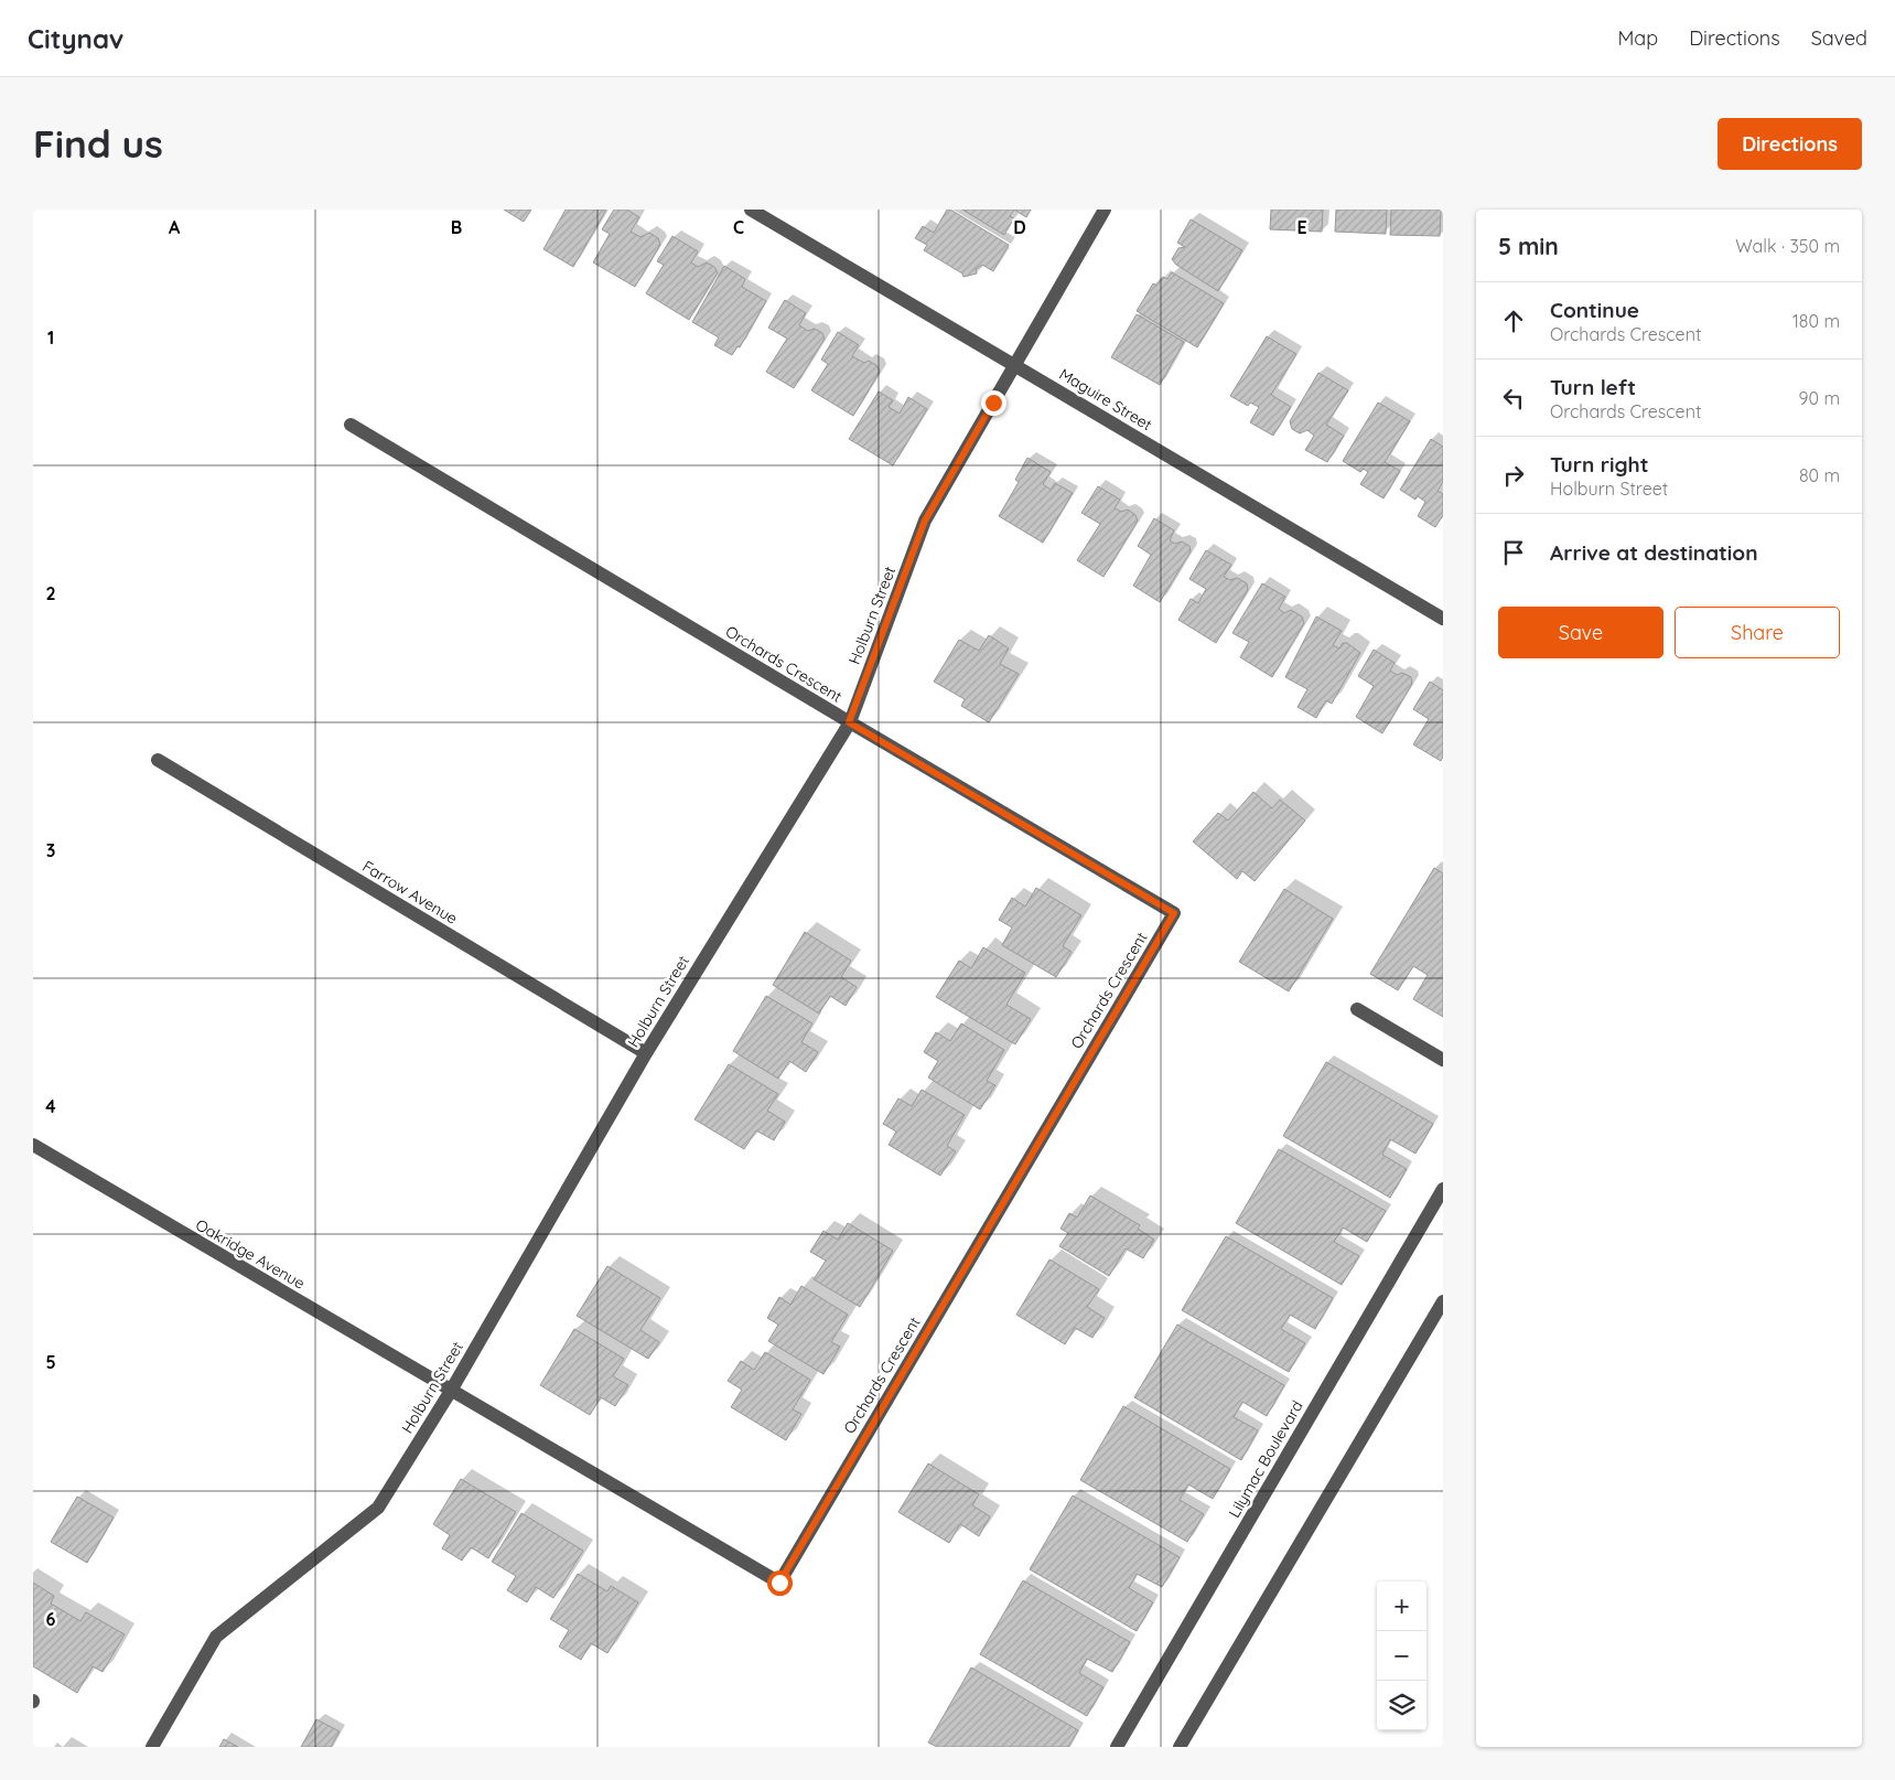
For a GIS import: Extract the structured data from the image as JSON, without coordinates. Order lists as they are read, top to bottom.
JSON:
{
  "streets": {
    "street": [
      "Maguire Street",
      "Holburn Street",
      "Orchards Crescent",
      "Farrow Avenue",
      "Oakridge Avenue",
      "Lilymac Boulevard"
    ]
  },
  "crossings": [
    ["Maguire Street", "Holburn Street"],
    ["Holburn Street", "Orchards Crescent"],
    ["Holburn Street", "Farrow Avenue"],
    ["Holburn Street", "Oakridge Avenue"],
    ["Orchards Crescent", "Oakridge Avenue"]
  ],
  "page": {
    "header": "Citynav",
    "nav": ["Map", "Directions", "Saved"],
    "buttons": [
      "Directions",
      ["Save", "Share"]
    ],
    "title": "Find us",
    "heading": ["5 min", "Walk · 350 m"],
    "list": [
      ["Continue", "Orchards Crescent", "180 m"],
      ["Turn left", "Orchards Crescent", "90 m"],
      ["Turn right", "Holburn Street", "80 m"],
      "Arrive at destination"
    ],
    "map_buttons": ["+", "−"]
  },
  "grid": {
    "columns": [
      "A",
      "B",
      "C",
      "D",
      "E"
    ],
    "rows": [
      "1",
      "2",
      "3",
      "4",
      "5",
      "6"
    ]
  }
}
